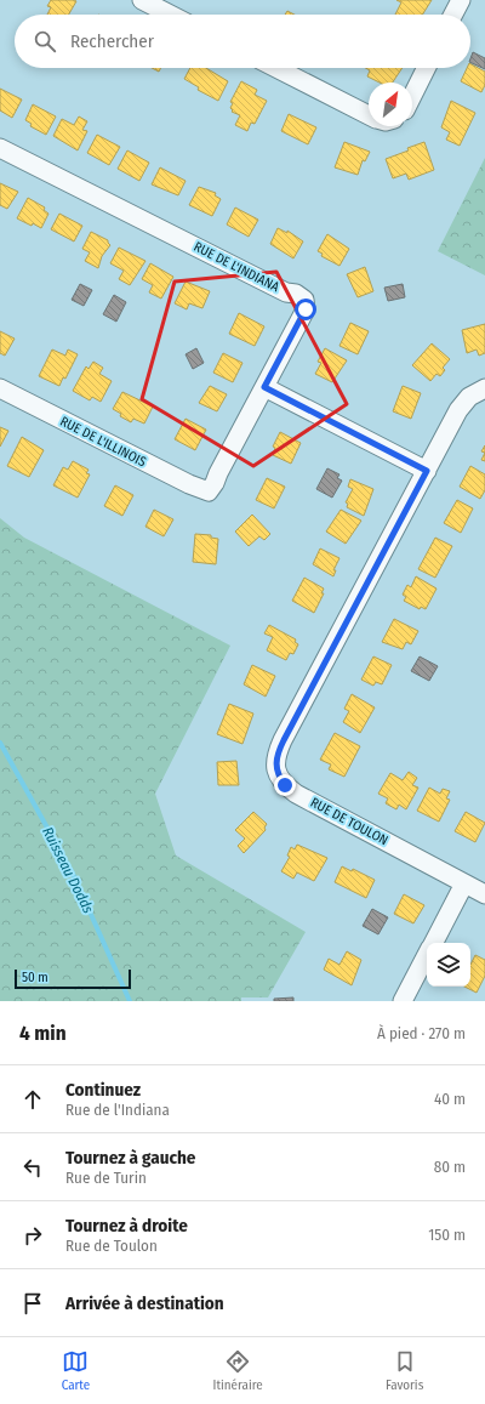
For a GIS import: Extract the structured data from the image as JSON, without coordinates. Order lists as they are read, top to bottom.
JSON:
{
  "streets": {
    "street": ["RUE DE L'INDIANA", "RUE DE L'ILLINOIS", "RUE DE TOULON"]
  },
  "crossings": [
    ["RUE DE L'INDIANA", "RUE DE L'ILLINOIS"]
  ],
  "water": ["Ruisseau Dodds"],
  "scale_bar": "50 m",
  "north": "top right",
  "page": {
    "search": "Rechercher",
    "scale": "50 m",
    "heading": ["4 min", "À pied · 270 m"],
    "list": [
      ["Continuez", "Rue de l'Indiana", "40 m"],
      ["Tournez à gauche", "Rue de Turin", "80 m"],
      ["Tournez à droite", "Rue de Toulon", "150 m"],
      "Arrivée à destination"
    ],
    "nav": ["Carte", "Itinéraire", "Favoris"]
  }
}
